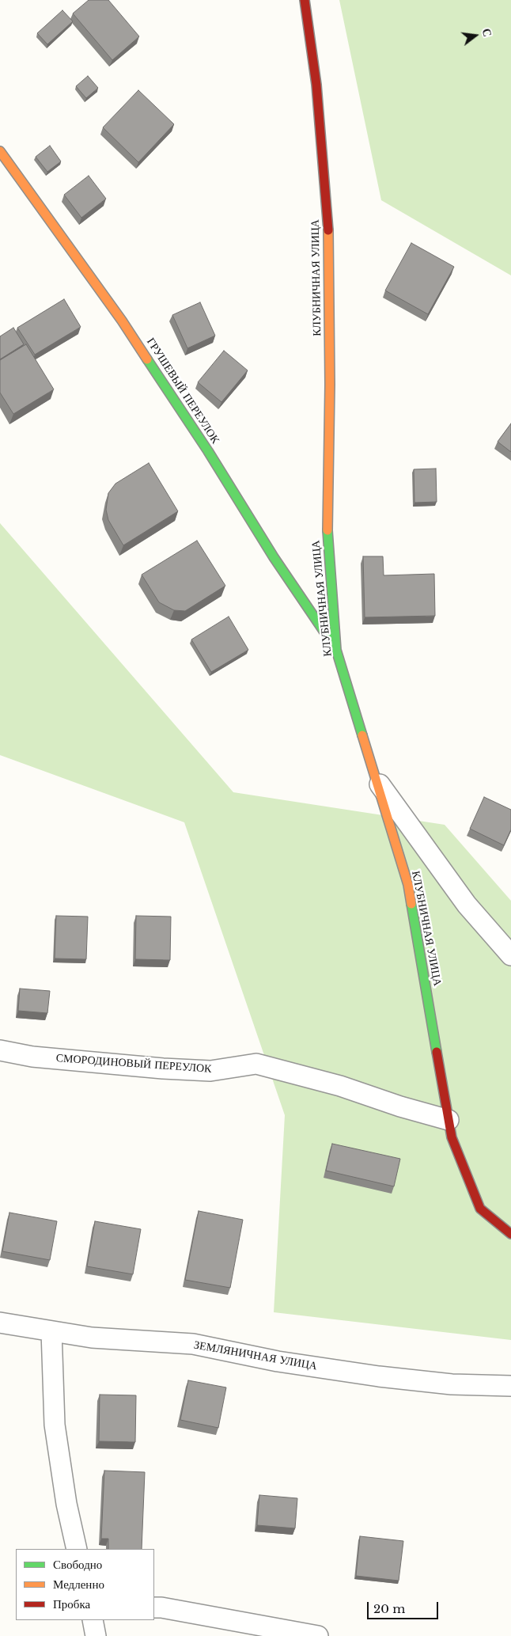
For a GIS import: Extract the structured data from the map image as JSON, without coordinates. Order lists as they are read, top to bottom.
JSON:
{
  "streets": {
    "street": [
      "КЛУБНИЧНАЯ УЛИЦА",
      "ГРУШЕВЫЙ ПЕРЕУЛОК",
      "СМОРОДИНОВЫЙ ПЕРЕУЛОК",
      "ЗЕМЛЯНИЧНАЯ УЛИЦА"
    ]
  },
  "crossings": [
    ["КЛУБНИЧНАЯ УЛИЦА", "ГРУШЕВЫЙ ПЕРЕУЛОК"],
    ["КЛУБНИЧНАЯ УЛИЦА", "СМОРОДИНОВЫЙ ПЕРЕУЛОК"]
  ],
  "legend": ["Свободно", "Медленно", "Пробка"],
  "scale_bar": "20 m",
  "north": "right"
}
